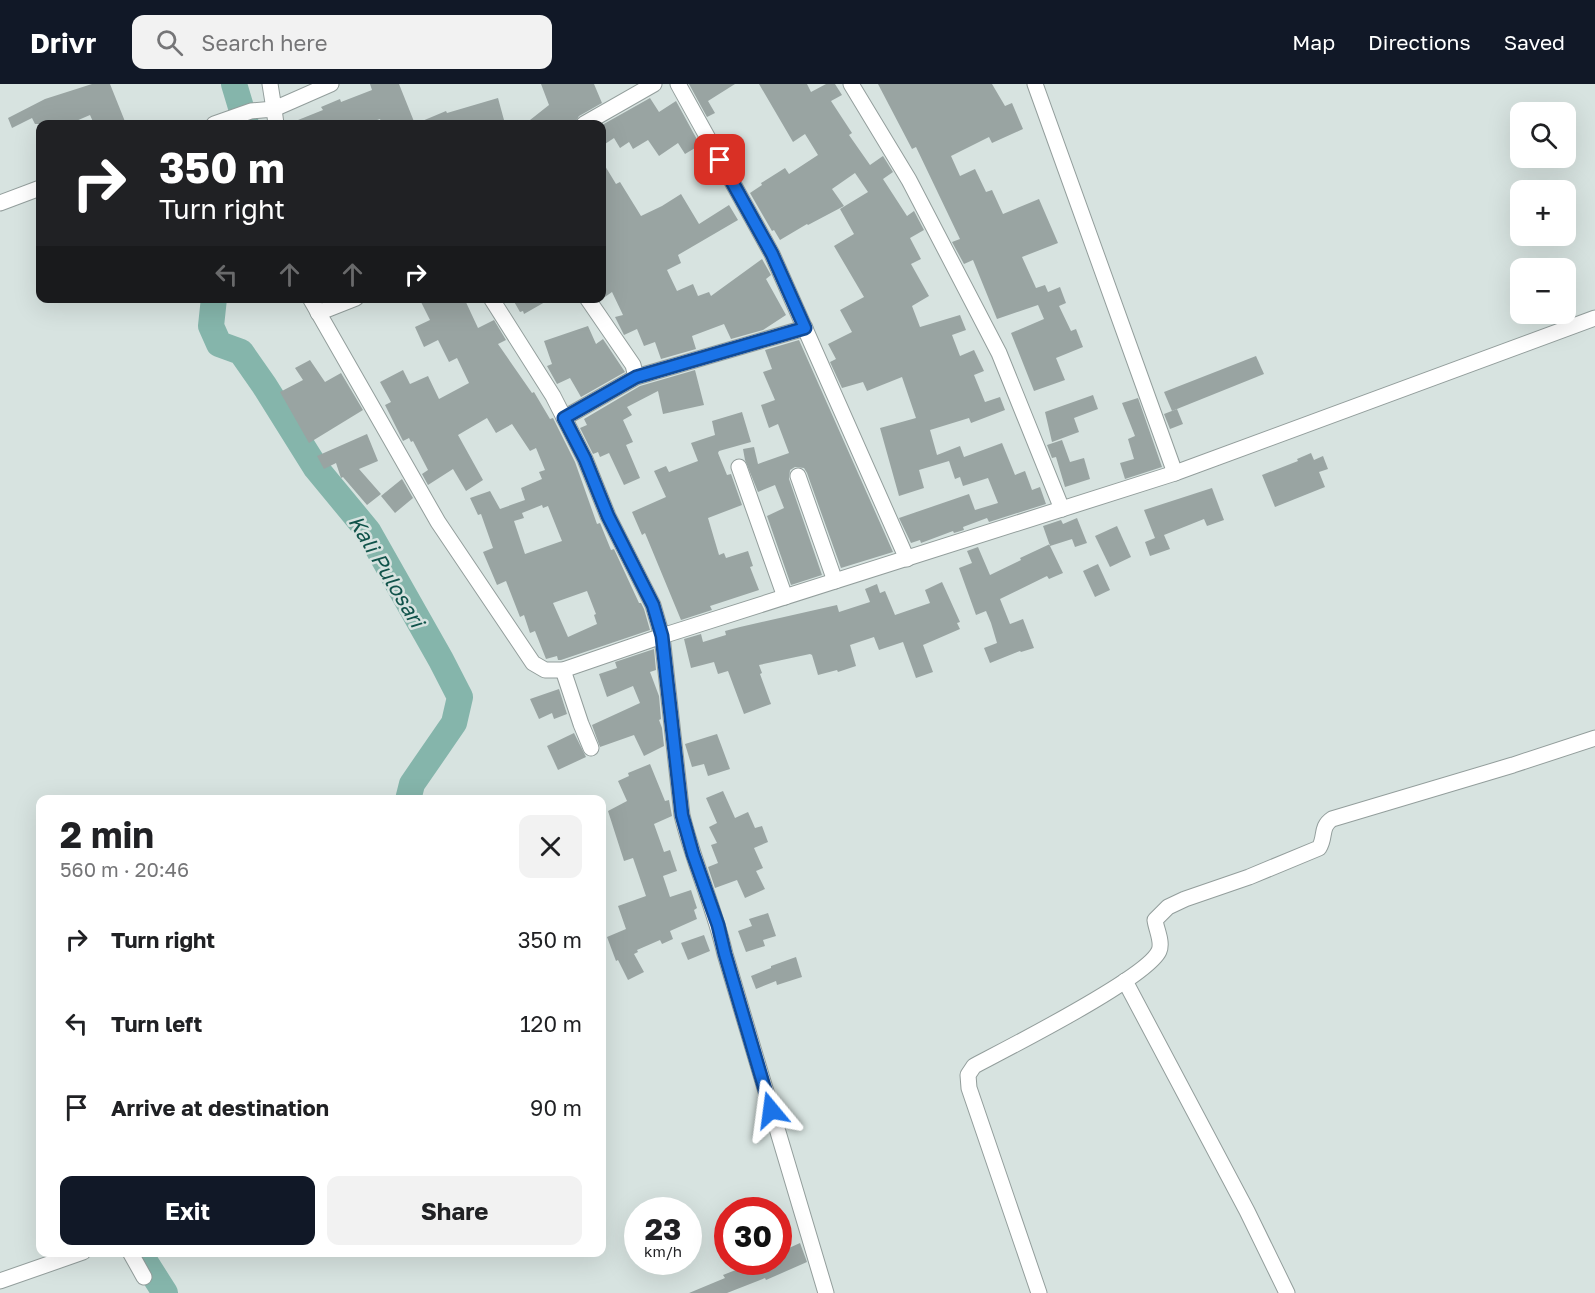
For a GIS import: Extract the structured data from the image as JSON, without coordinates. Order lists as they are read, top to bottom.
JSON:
{
  "water": ["Kali Pulosari"],
  "page": {
    "header": "Drivr",
    "search": "Search here",
    "nav": ["Map", "Directions", "Saved"],
    "map_buttons": ["+", "−"],
    "turn": ["350 m", "Turn right"],
    "heading": ["2 min", "560 m · 20:46"],
    "list": [
      {
        "name": "Turn right",
        "value": "350 m"
      },
      {
        "name": "Turn left",
        "value": "120 m"
      },
      {
        "name": "Arrive at destination",
        "value": "90 m"
      }
    ],
    "buttons": ["Exit", "Share"],
    "speed": "23 km/h",
    "limit": "30"
  }
}
